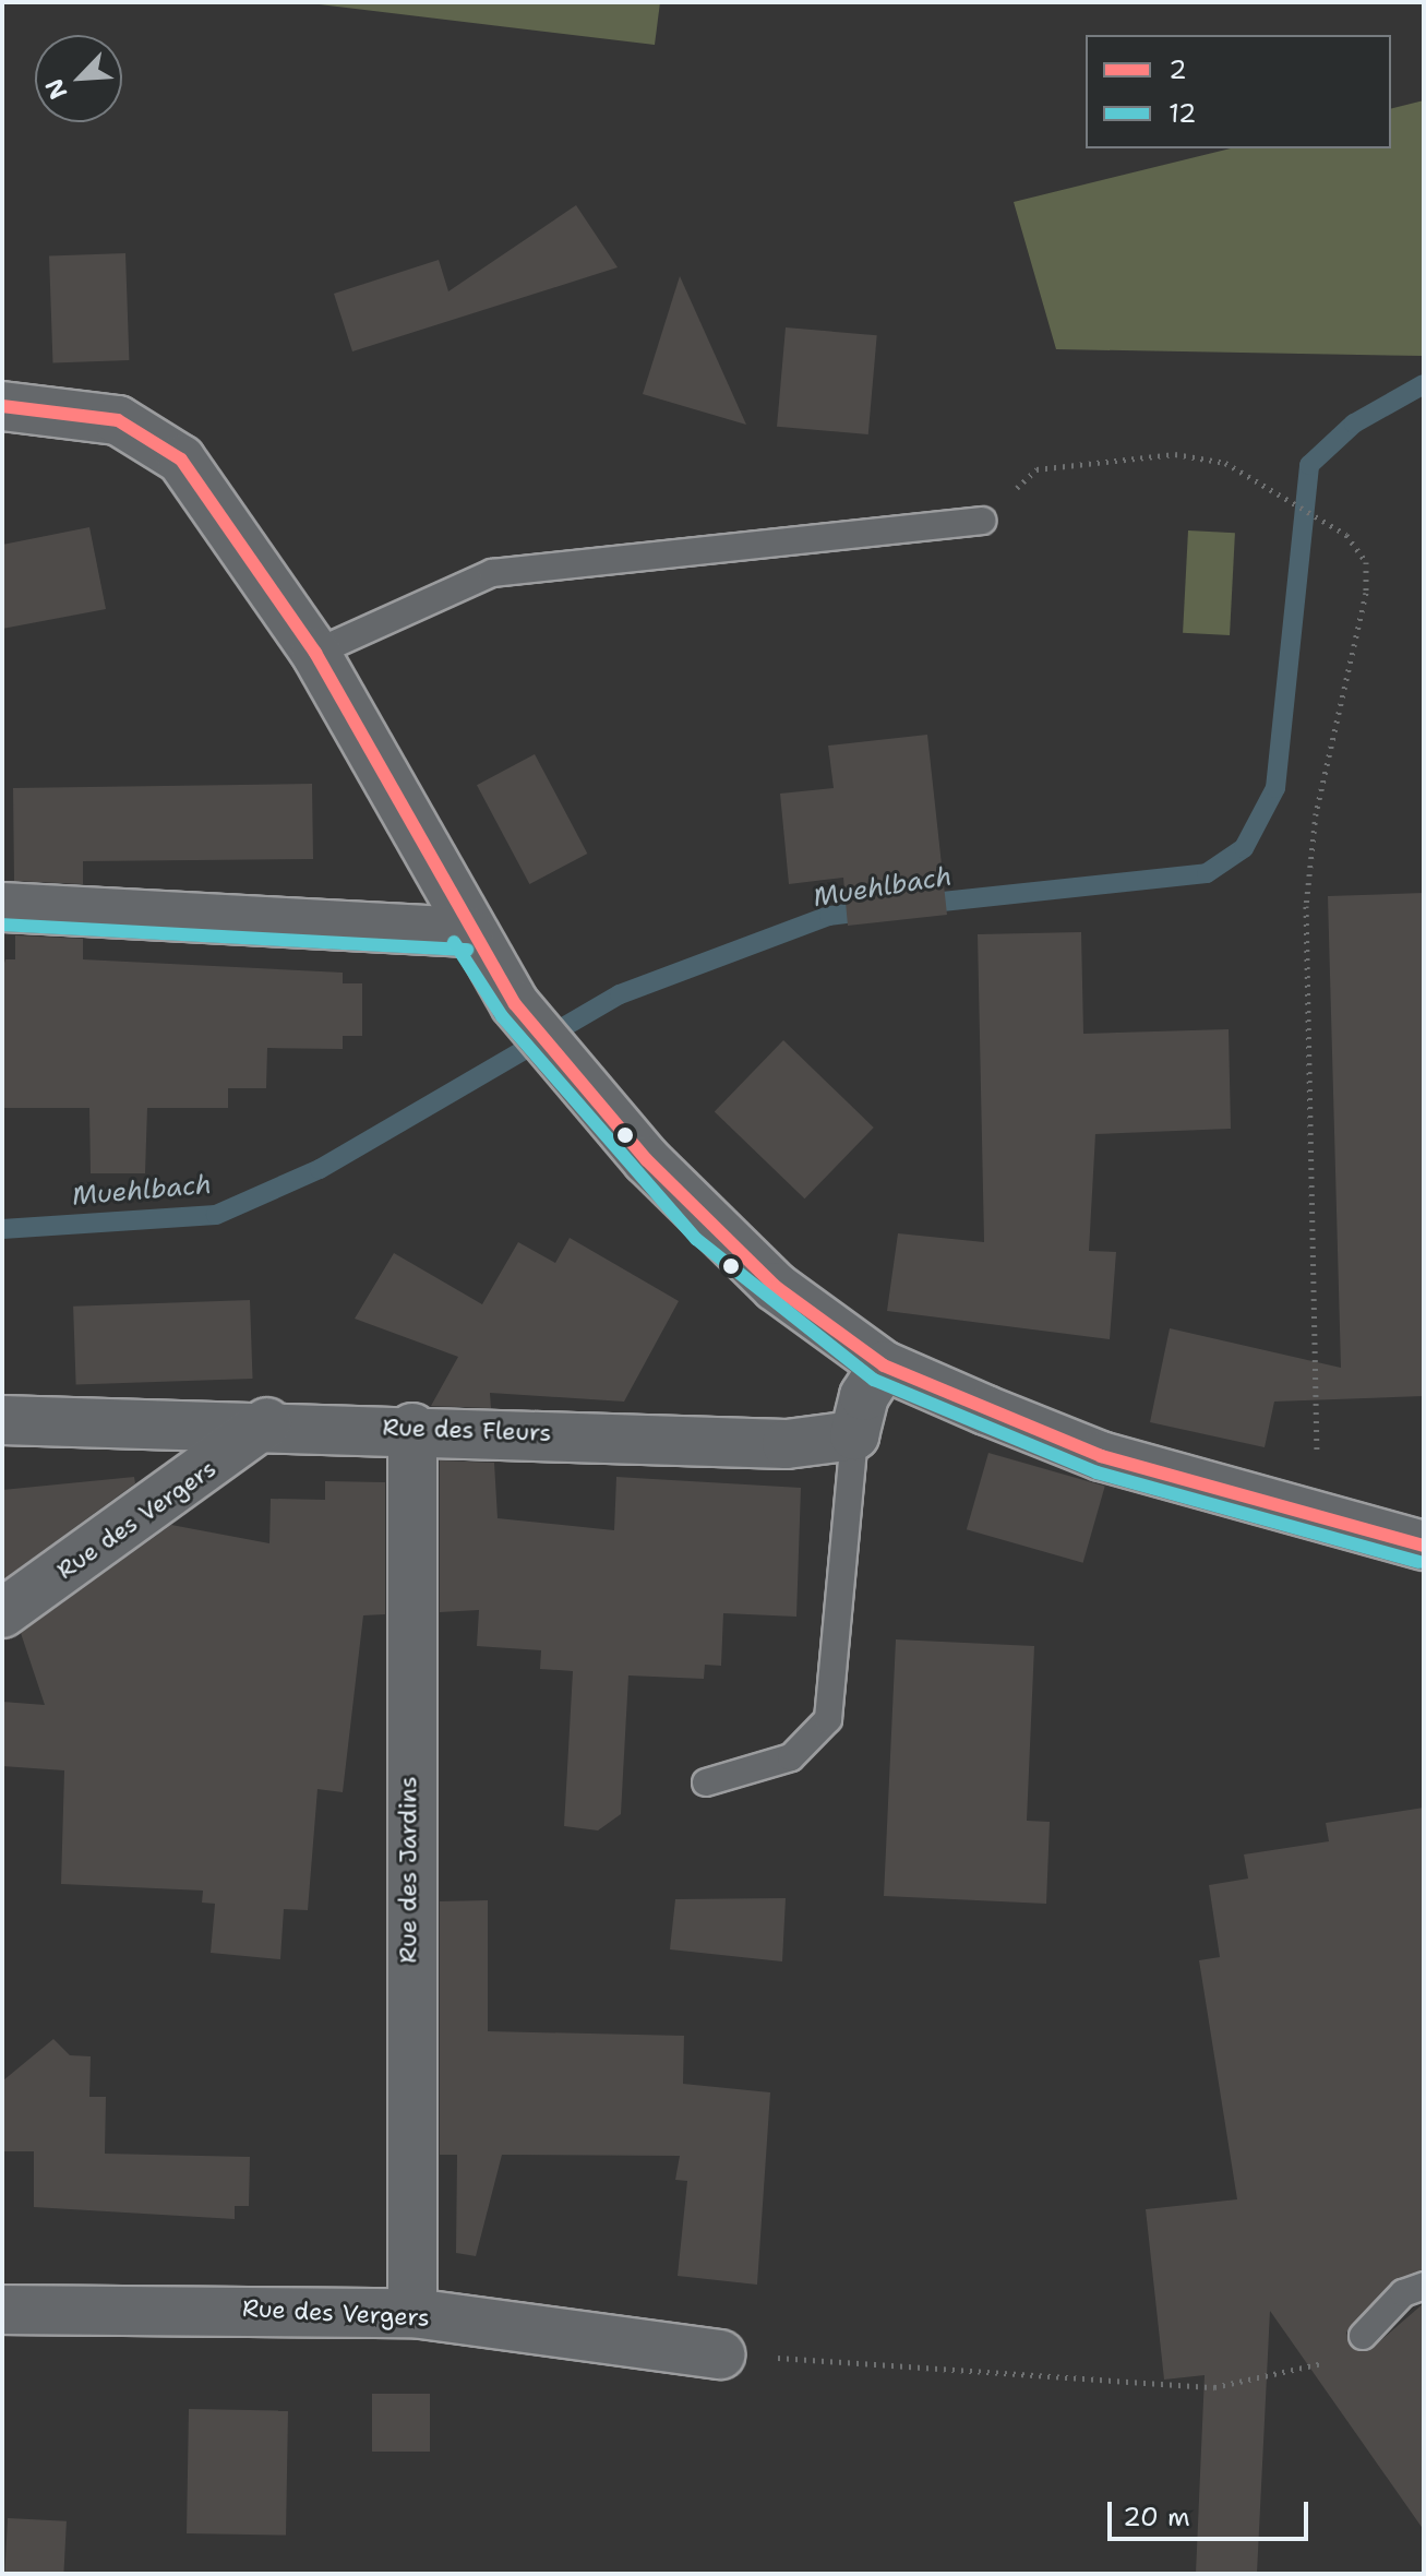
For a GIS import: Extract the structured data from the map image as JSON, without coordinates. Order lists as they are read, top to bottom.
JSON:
{
  "streets": {
    "street": ["Rue des Fleurs", "Rue des Vergers", "Rue des Jardins"]
  },
  "crossings": [
    ["Rue des Fleurs", "Rue des Vergers"],
    ["Rue des Fleurs", "Rue des Jardins"],
    ["Rue des Vergers", "Rue des Jardins"]
  ],
  "water": ["Muehlbach"],
  "lines": ["transit line 2", "transit line 12"],
  "legend": ["2", "12"],
  "scale_bar": "20 m",
  "north": "bottom left"
}
